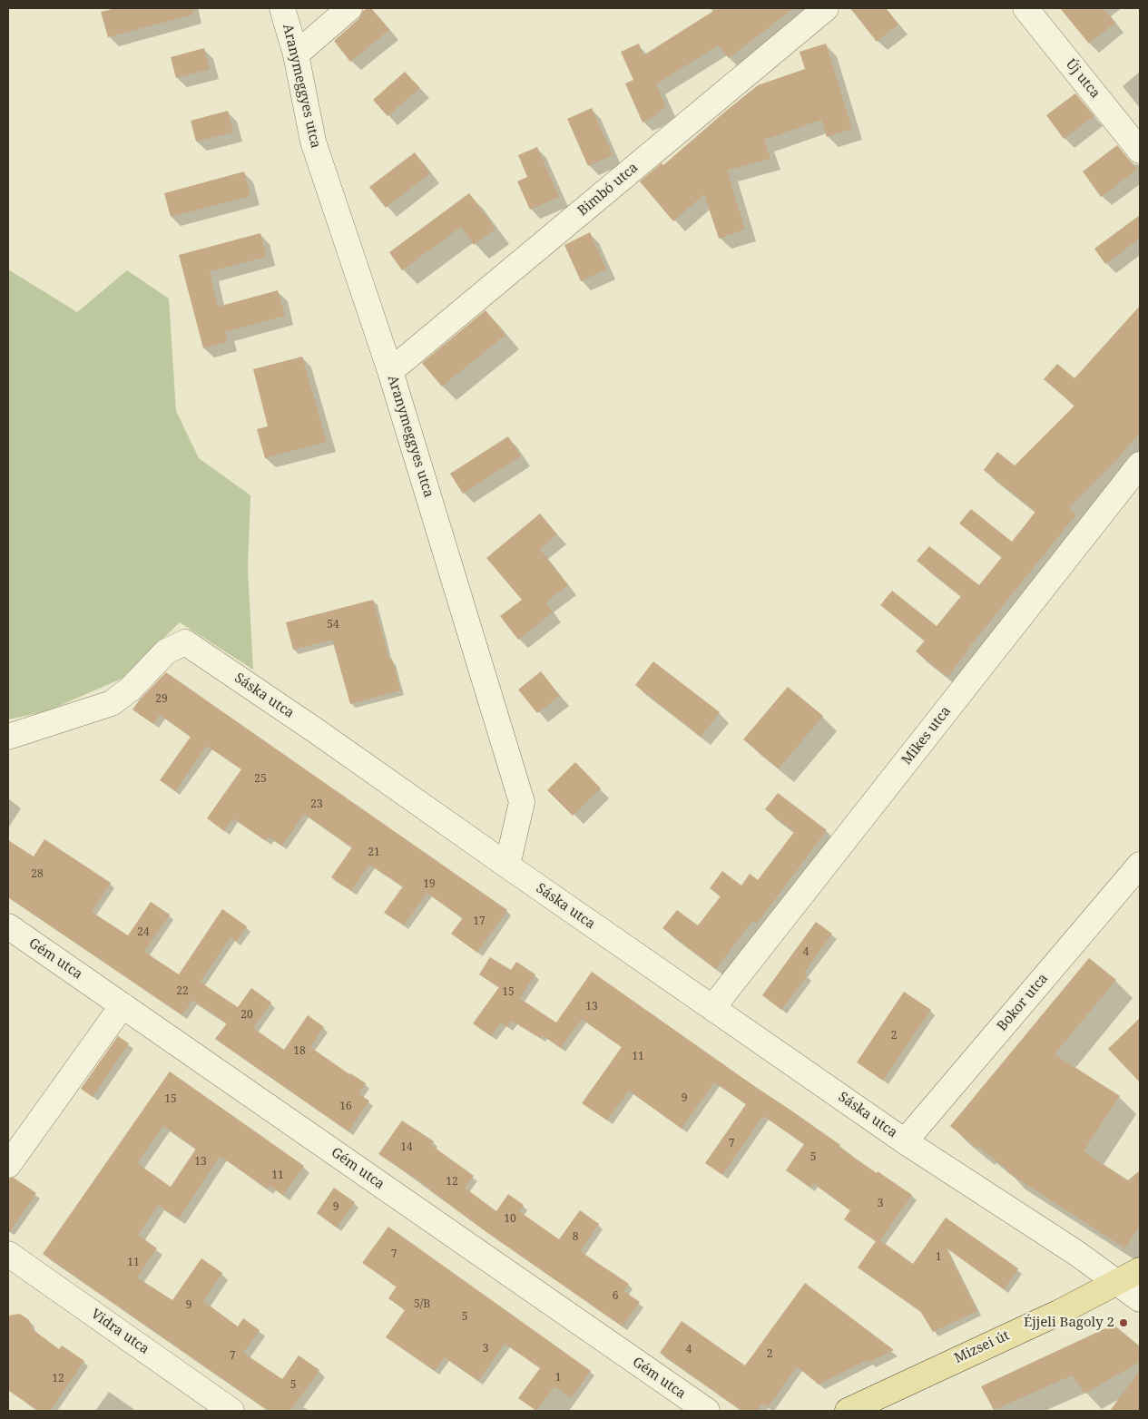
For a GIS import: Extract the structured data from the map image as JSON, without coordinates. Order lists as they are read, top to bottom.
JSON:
{
  "streets": {
    "main road": ["Mizsei út"],
    "street": [
      "Új utca",
      "Aranymeggyes utca",
      "Bimbó utca",
      "Sáska utca",
      "Mikes utca",
      "Gém utca",
      "Bokor utca",
      "Vidra utca"
    ]
  },
  "crossings": [
    ["Aranymeggyes utca", "Bimbó utca"],
    ["Aranymeggyes utca", "Sáska utca"],
    ["Sáska utca", "Mikes utca"],
    ["Sáska utca", "Bokor utca"],
    ["Sáska utca", "Mizsei út"]
  ],
  "places": ["Éjjeli Bagoly 2"],
  "house_numbers": [
    "54",
    "29",
    "25",
    "23",
    "21",
    "28",
    "19",
    "17",
    "24",
    "4",
    "22",
    "15",
    "13",
    "20",
    "2",
    "18",
    "11",
    "9",
    "15",
    "16",
    "7",
    "14",
    "5",
    "13",
    "11",
    "12",
    "3",
    "9",
    "10",
    "8",
    "7",
    "1",
    "11",
    "6",
    "5/B",
    "9",
    "5",
    "3",
    "4",
    "2",
    "7",
    "1",
    "12",
    "5"
  ]
}
